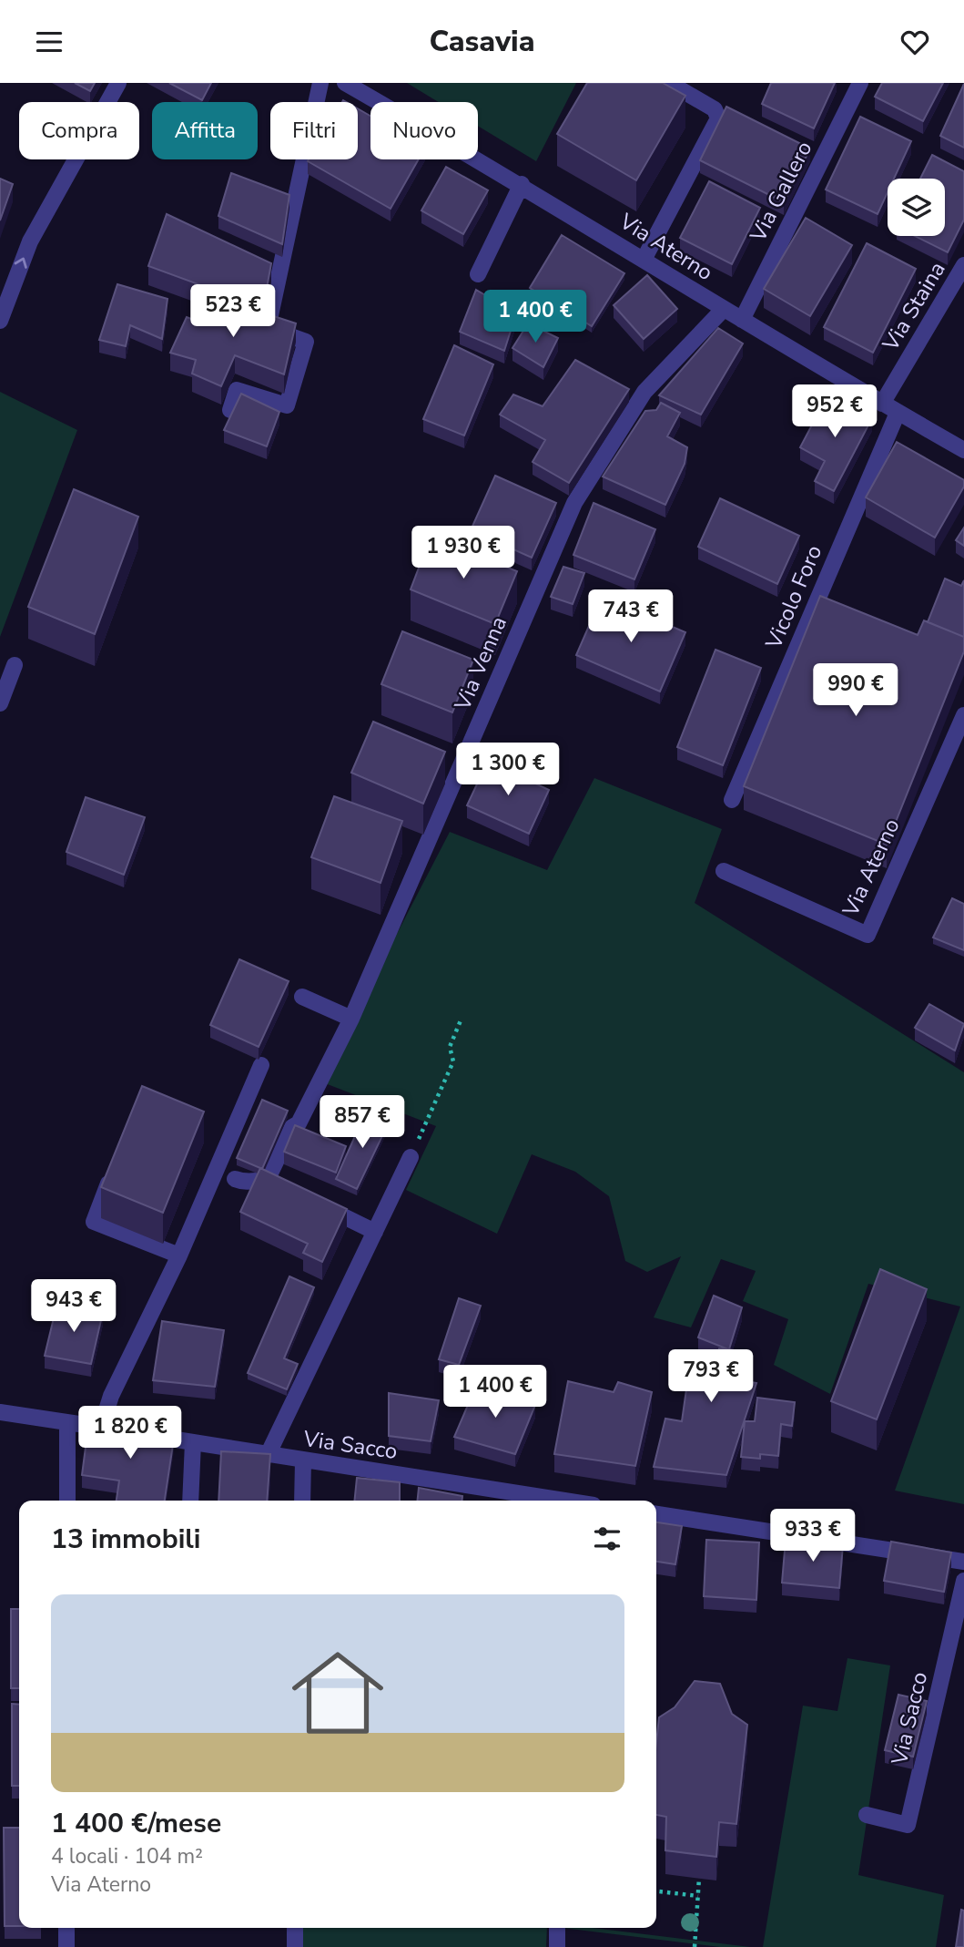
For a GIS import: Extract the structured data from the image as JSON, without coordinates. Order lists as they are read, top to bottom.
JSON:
{
  "streets": {
    "street": [
      "Via Gallero",
      "Via Aterno",
      "Via Staina",
      "Vicolo Foro",
      "Via Venna",
      "Via Sacco"
    ]
  },
  "crossings": [
    ["Via Gallero", "Via Aterno"],
    ["Via Aterno", "Via Staina"],
    ["Via Aterno", "Vicolo Foro"],
    ["Via Aterno", "Via Venna"]
  ],
  "page": {
    "header": "Casavia",
    "chip": [
      "Compra",
      "Affitta",
      "Filtri",
      "Nuovo"
    ],
    "price": [
      "523 €",
      "1 400 €",
      "952 €",
      "1 930 €",
      "743 €",
      "990 €",
      "1 300 €",
      "857 €",
      "943 €",
      "793 €",
      "1 400 €",
      "1 820 €",
      "933 €"
    ],
    "heading": "13 immobili",
    "list": [
      {
        "name": "1 400 €/mese",
        "note": "4 locali · 104 m² · Via Aterno"
      }
    ]
  }
}
